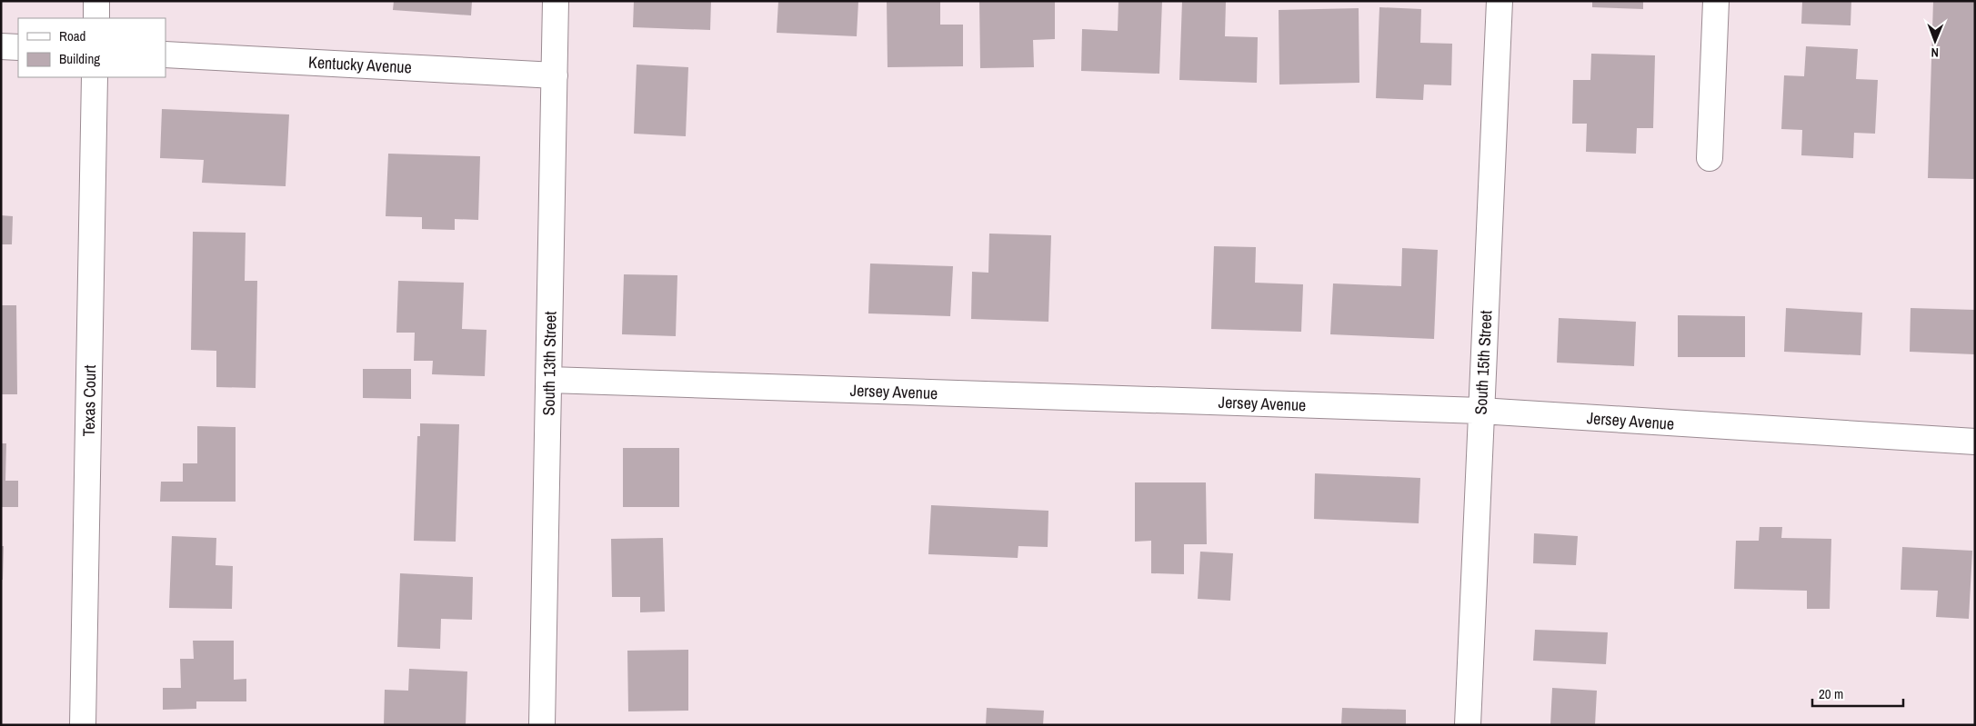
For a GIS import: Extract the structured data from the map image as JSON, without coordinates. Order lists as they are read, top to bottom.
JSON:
{
  "streets": {
    "street": [
      "Kentucky Avenue",
      "South 15th Street",
      "South 13th Street",
      "Jersey Avenue",
      "Texas Court"
    ]
  },
  "crossings": [
    ["Kentucky Avenue", "South 13th Street"],
    ["South 15th Street", "Jersey Avenue"],
    ["South 13th Street", "Jersey Avenue"]
  ],
  "legend": ["Road", "Building"],
  "scale_bar": "20 m",
  "north": "bottom"
}
